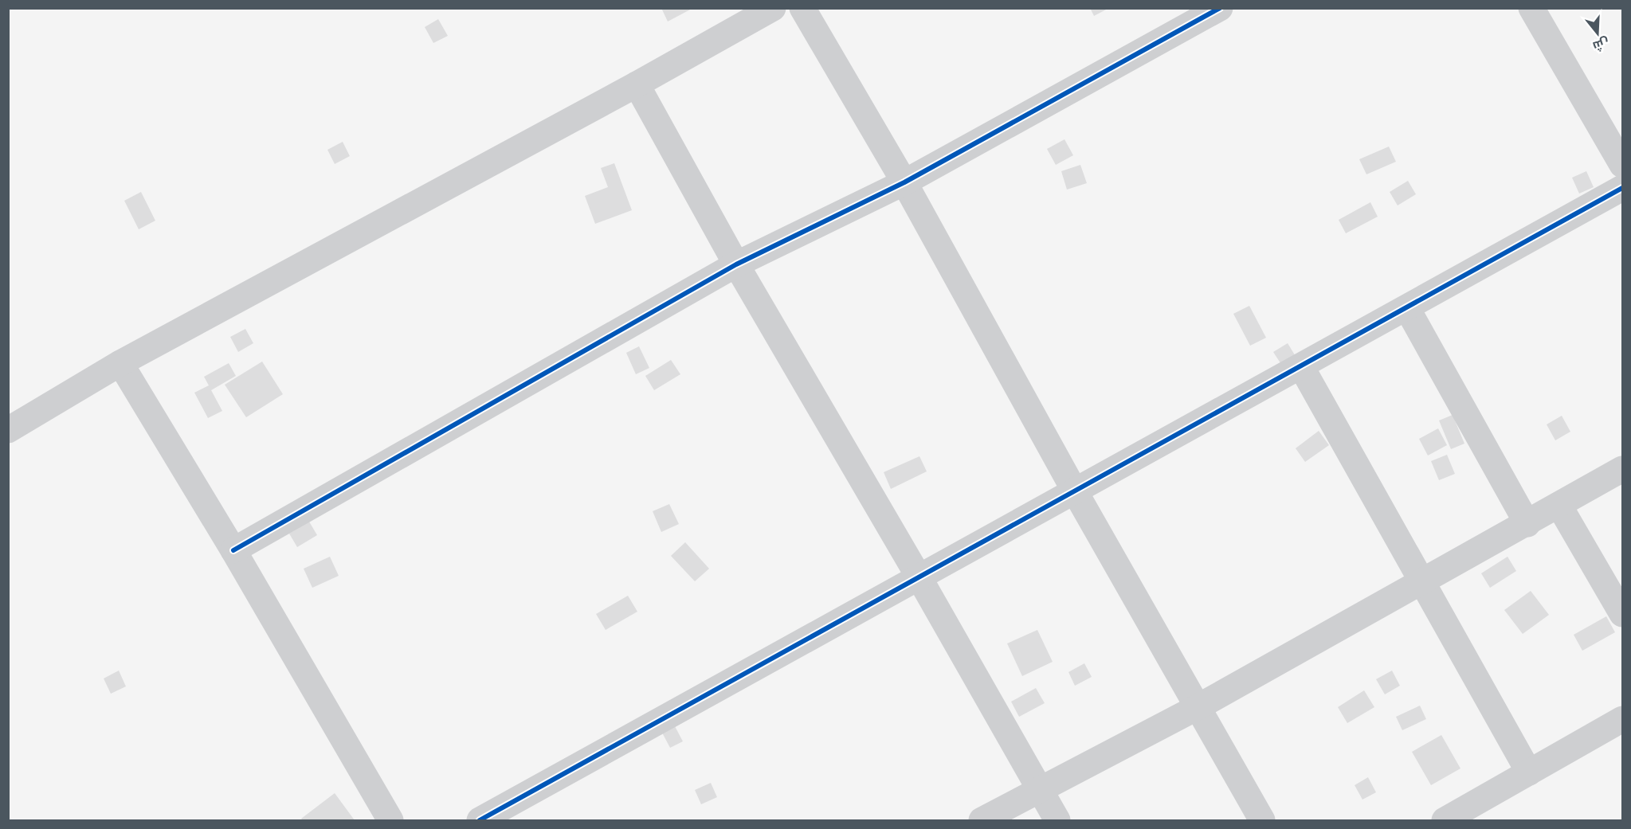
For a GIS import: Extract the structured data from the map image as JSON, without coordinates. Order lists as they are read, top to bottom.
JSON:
{
  "north": "bottom"
}
